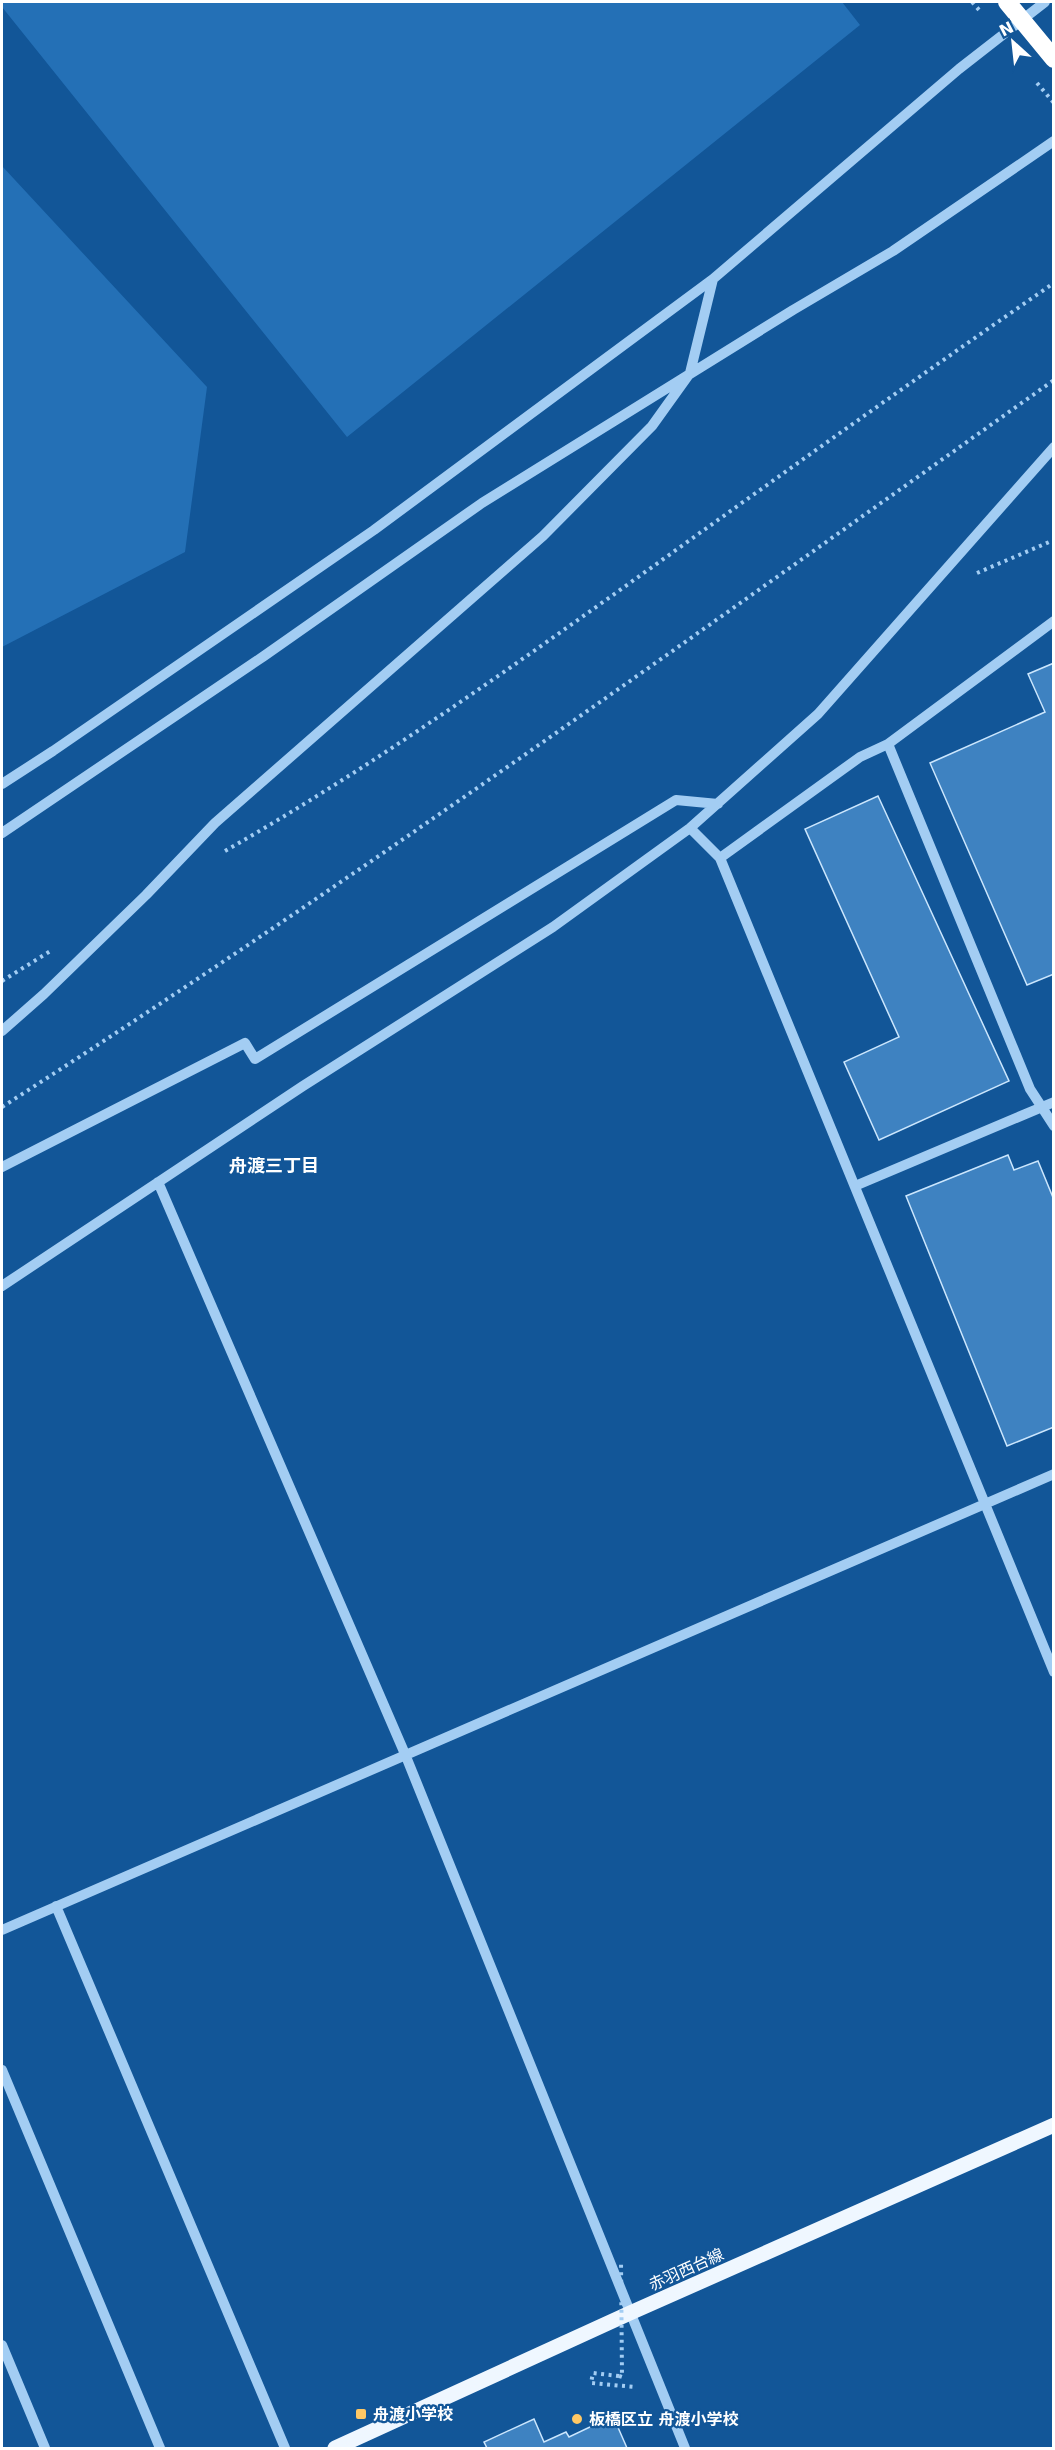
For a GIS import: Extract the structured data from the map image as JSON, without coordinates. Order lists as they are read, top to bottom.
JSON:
{
  "streets": {
    "main road": ["赤羽西台線"]
  },
  "districts": ["舟渡三丁目"],
  "places": {
    "transit": ["舟渡小学校"],
    "other": ["板橋区立 舟渡小学校"]
  },
  "north": "top left"
}
